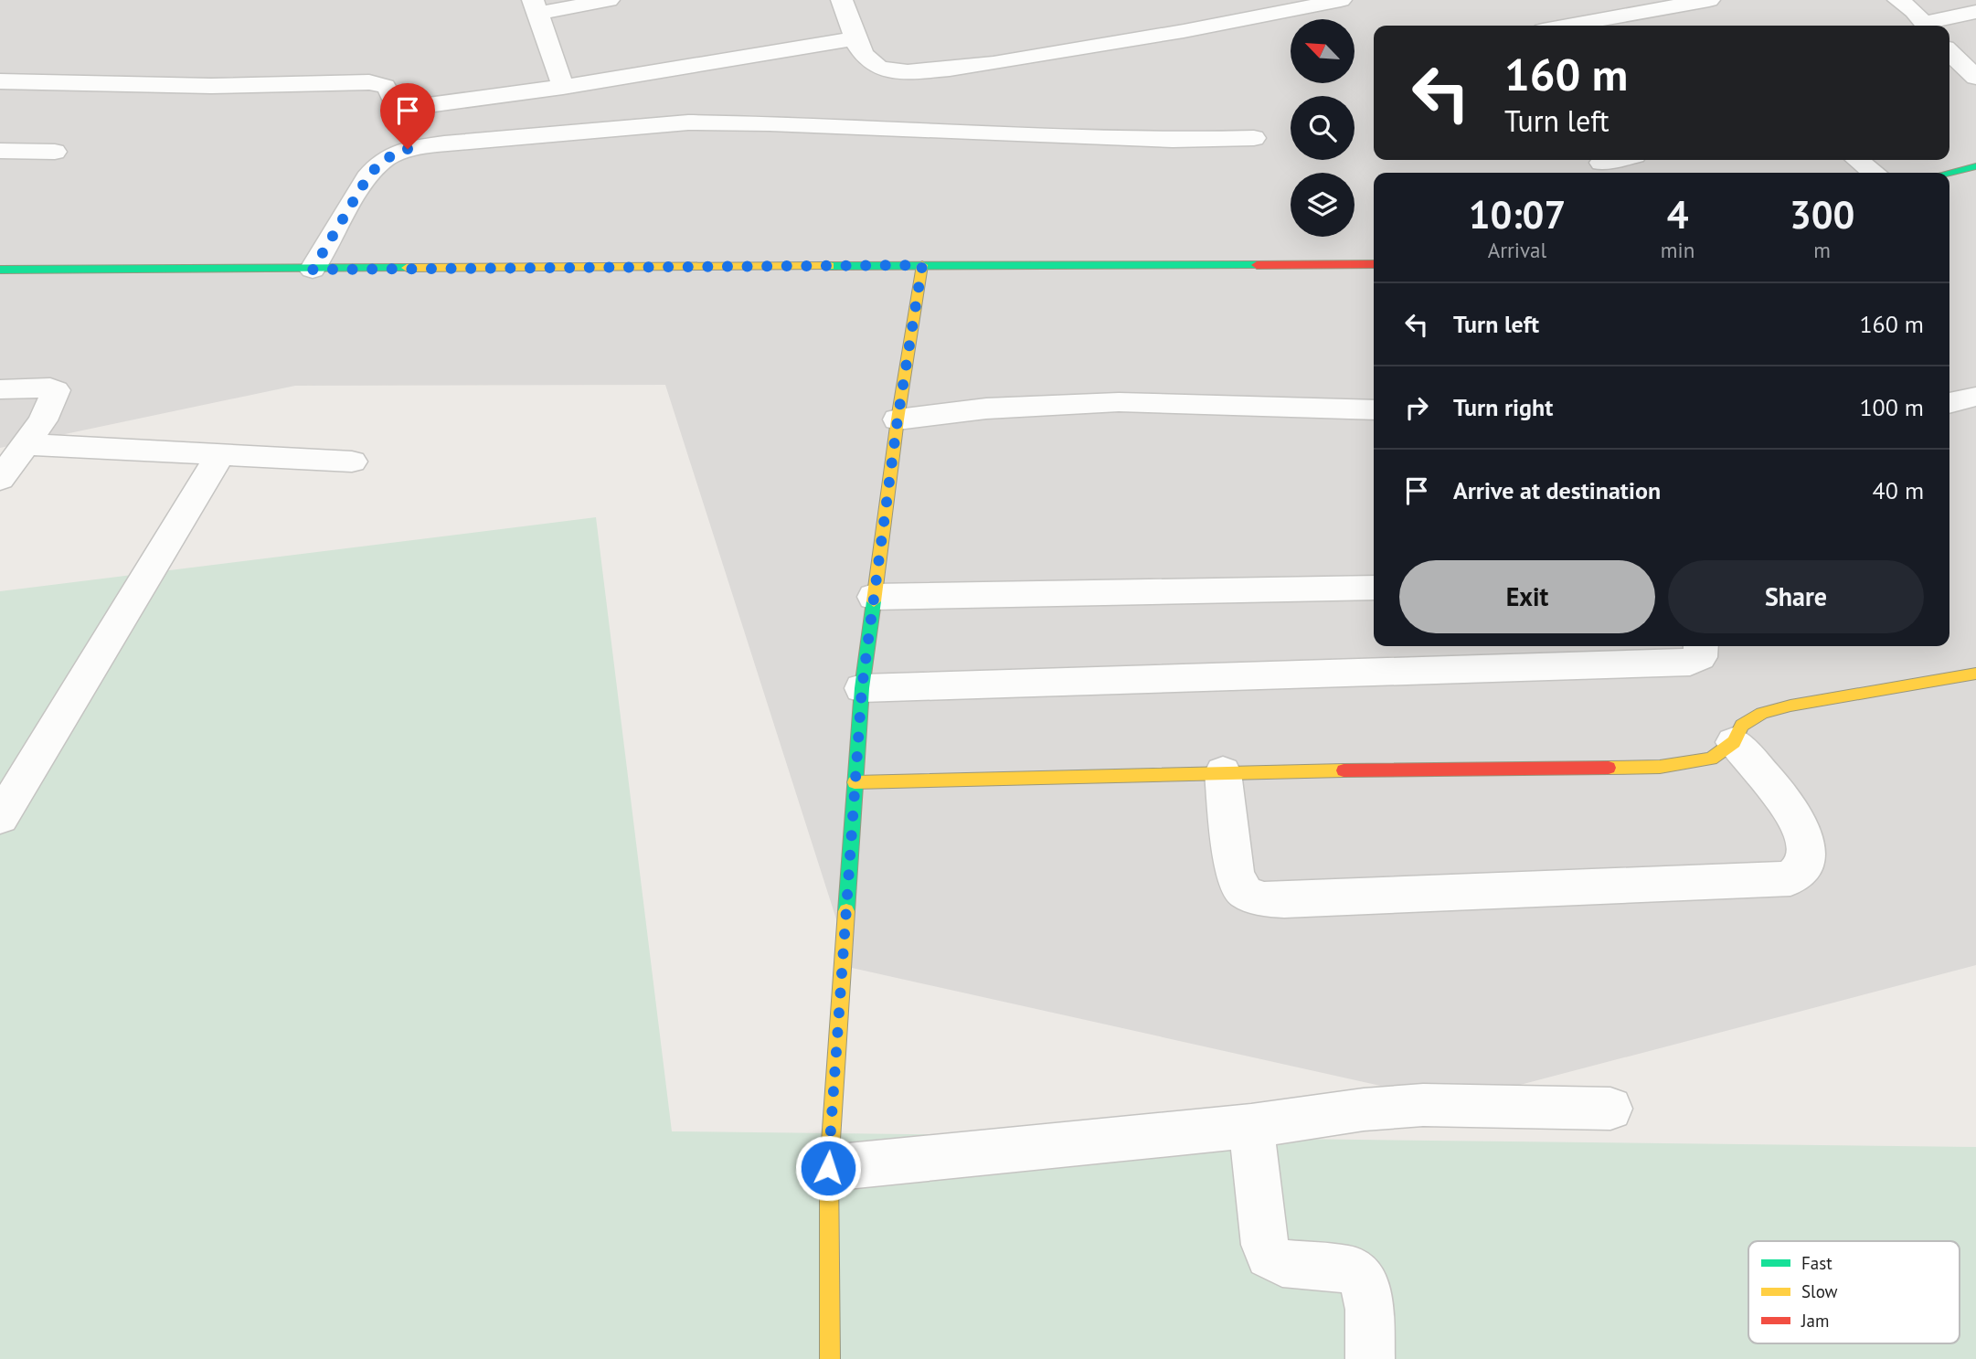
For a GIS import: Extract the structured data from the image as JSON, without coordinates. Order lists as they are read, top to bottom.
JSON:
{
  "legend": ["Fast", "Slow", "Jam"],
  "north": "top left",
  "page": {
    "turn": ["160 m", "Turn left"],
    "eta": [
      "10:07",
      "Arrival",
      "4",
      "min",
      "300",
      "m"
    ],
    "list": [
      {
        "name": "Turn left",
        "value": "160 m"
      },
      {
        "name": "Turn right",
        "value": "100 m"
      },
      {
        "name": "Arrive at destination",
        "value": "40 m"
      }
    ],
    "buttons": ["Exit", "Share"]
  }
}
